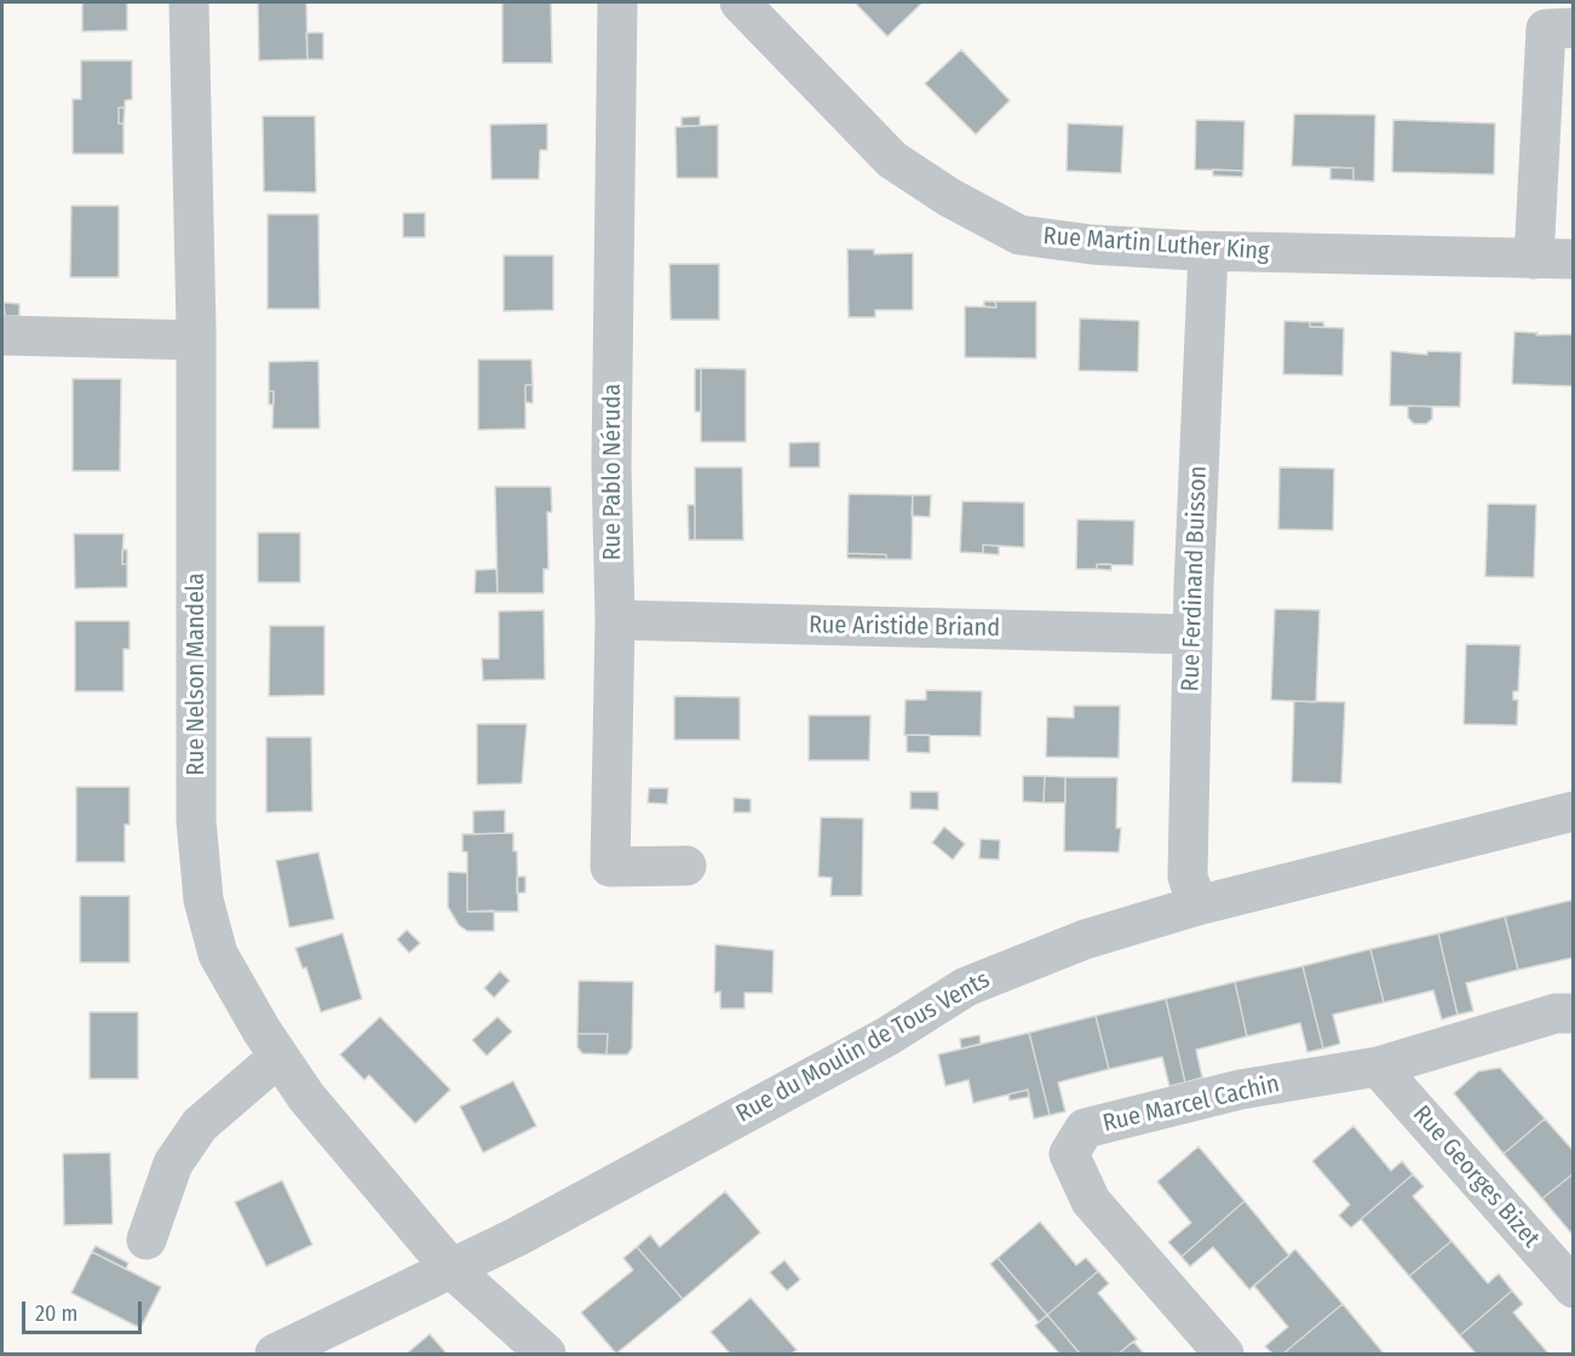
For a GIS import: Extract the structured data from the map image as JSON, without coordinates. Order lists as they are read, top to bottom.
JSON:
{
  "streets": {
    "street": [
      "Rue Martin Luther King",
      "Rue Pablo Néruda",
      "Rue Ferdinand Buisson",
      "Rue Aristide Briand",
      "Rue Nelson Mandela",
      "Rue du Moulin de Tous Vents",
      "Rue Marcel Cachin",
      "Rue Georges Bizet"
    ]
  },
  "crossings": [
    ["Rue Martin Luther King", "Rue Ferdinand Buisson"],
    ["Rue Pablo Néruda", "Rue Aristide Briand"],
    ["Rue Ferdinand Buisson", "Rue Aristide Briand"],
    ["Rue Ferdinand Buisson", "Rue du Moulin de Tous Vents"],
    ["Rue Nelson Mandela", "Rue du Moulin de Tous Vents"],
    ["Rue Marcel Cachin", "Rue Georges Bizet"]
  ],
  "scale_bar": "20 m"
}
